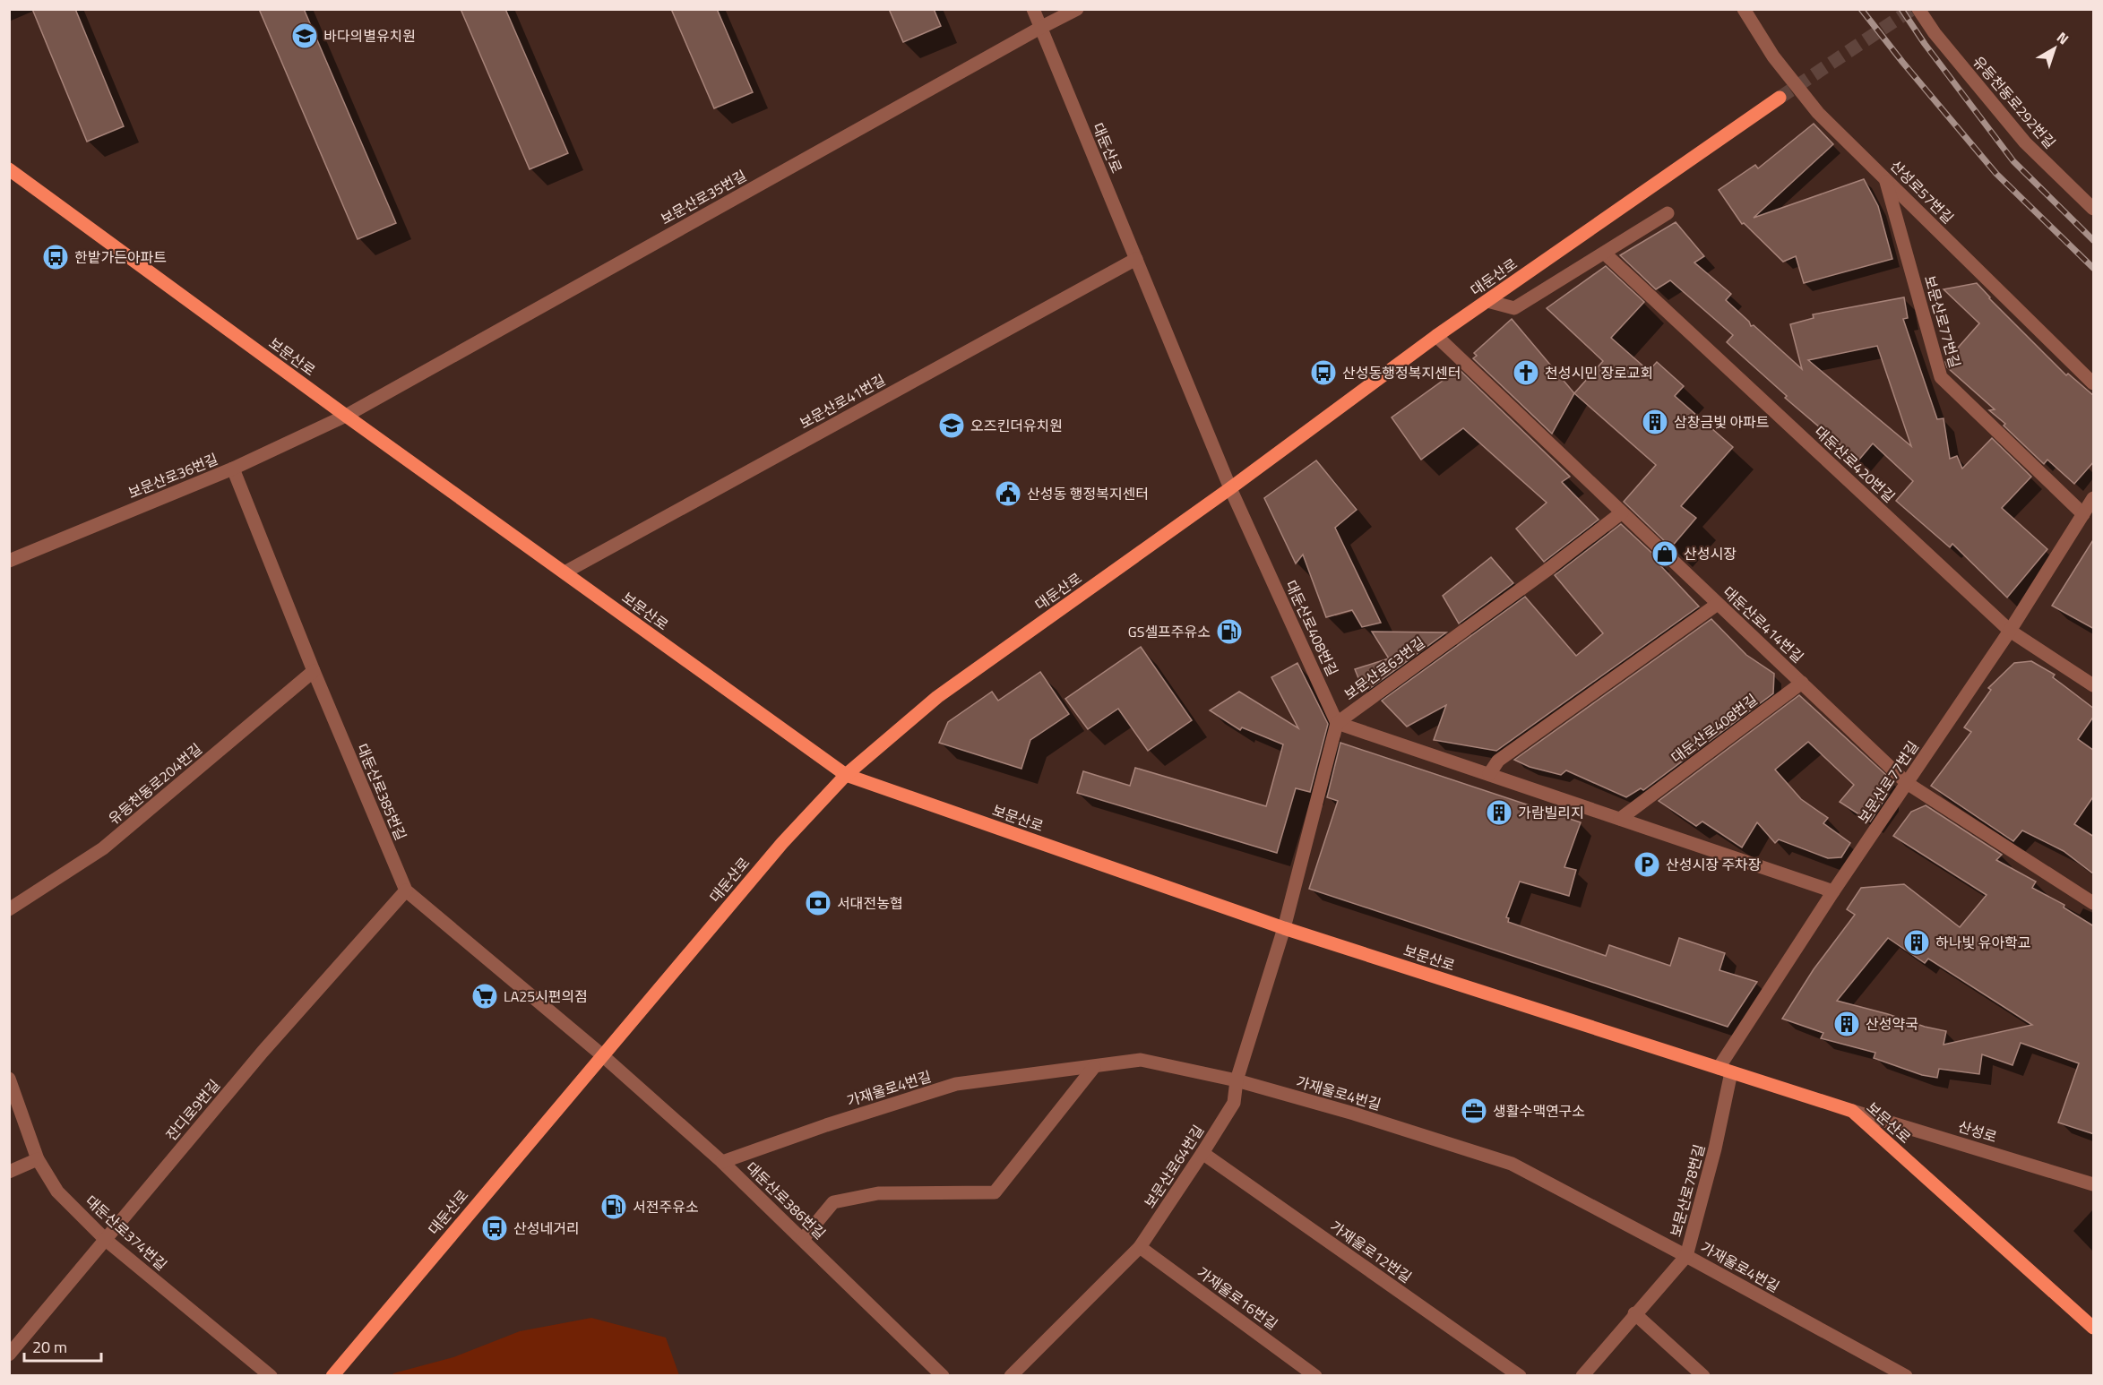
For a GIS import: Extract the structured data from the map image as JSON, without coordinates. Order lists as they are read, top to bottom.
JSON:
{
  "streets": {
    "main road": ["대둔산로", "보문산로"],
    "street": [
      "유등천동로292번길",
      "산성로57번길",
      "보문산로35번길",
      "보문산로77번길",
      "보문산로41번길",
      "대둔산로420번길",
      "보문산로36번길",
      "대둔산로414번길",
      "대둔산로408번길",
      "보문산로63번길",
      "유등천동로204번길",
      "대둔산로385번길",
      "가재울로4번길",
      "잔디로9번길",
      "산성로",
      "보문산로64번길",
      "보문산로78번길",
      "대둔산로386번길",
      "대둔산로374번길",
      "가재울로12번길",
      "가재울로16번길"
    ]
  },
  "crossings": [
    ["대둔산로", "보문산로35번길"],
    ["대둔산로", "보문산로"],
    ["대둔산로", "보문산로41번길"],
    ["대둔산로", "대둔산로414번길"],
    ["대둔산로", "대둔산로408번길"],
    ["대둔산로", "대둔산로385번길"],
    ["대둔산로", "대둔산로386번길"],
    ["산성로57번길", "보문산로77번길"],
    ["보문산로35번길", "보문산로"],
    ["보문산로35번길", "보문산로36번길"],
    ["보문산로77번길", "보문산로"],
    ["보문산로77번길", "대둔산로420번길"],
    ["보문산로77번길", "대둔산로414번길"],
    ["보문산로77번길", "보문산로78번길"],
    ["보문산로", "보문산로41번길"],
    ["보문산로", "보문산로36번길"],
    ["보문산로", "산성로"],
    ["보문산로", "보문산로64번길"],
    ["보문산로", "보문산로78번길"],
    ["보문산로36번길", "대둔산로385번길"],
    ["대둔산로414번길", "대둔산로408번길"],
    ["대둔산로414번길", "보문산로63번길"],
    ["대둔산로408번길", "보문산로63번길"],
    ["유등천동로204번길", "대둔산로385번길"],
    ["대둔산로385번길", "잔디로9번길"],
    ["대둔산로385번길", "대둔산로386번길"],
    ["가재울로4번길", "보문산로64번길"],
    ["가재울로4번길", "보문산로78번길"],
    ["가재울로4번길", "대둔산로386번길"],
    ["잔디로9번길", "대둔산로374번길"],
    ["보문산로64번길", "가재울로12번길"],
    ["보문산로64번길", "가재울로16번길"]
  ],
  "places": {
    "school or university": ["바다의별유치원", "오즈킨더유치원"],
    "bus stop": ["한밭가든아파트", "산성동행정복지센터", "산성네거리"],
    "church": ["천성시민 장로교회"],
    "building": [
      "삼창금빛 아파트",
      "가람빌리지",
      "하나빛 유아학교",
      "산성약국"
    ],
    "public building": ["산성동 행정복지센터"],
    "shop": ["산성시장"],
    "fuel station": ["GS셀프주유소", "서전주유소"],
    "parking": ["산성시장 주차장"],
    "bank": ["서대전농협"],
    "supermarket": ["LA25시편의점"],
    "office": ["생활수맥연구소"]
  },
  "scale_bar": "20 m",
  "north": "top right"
}
